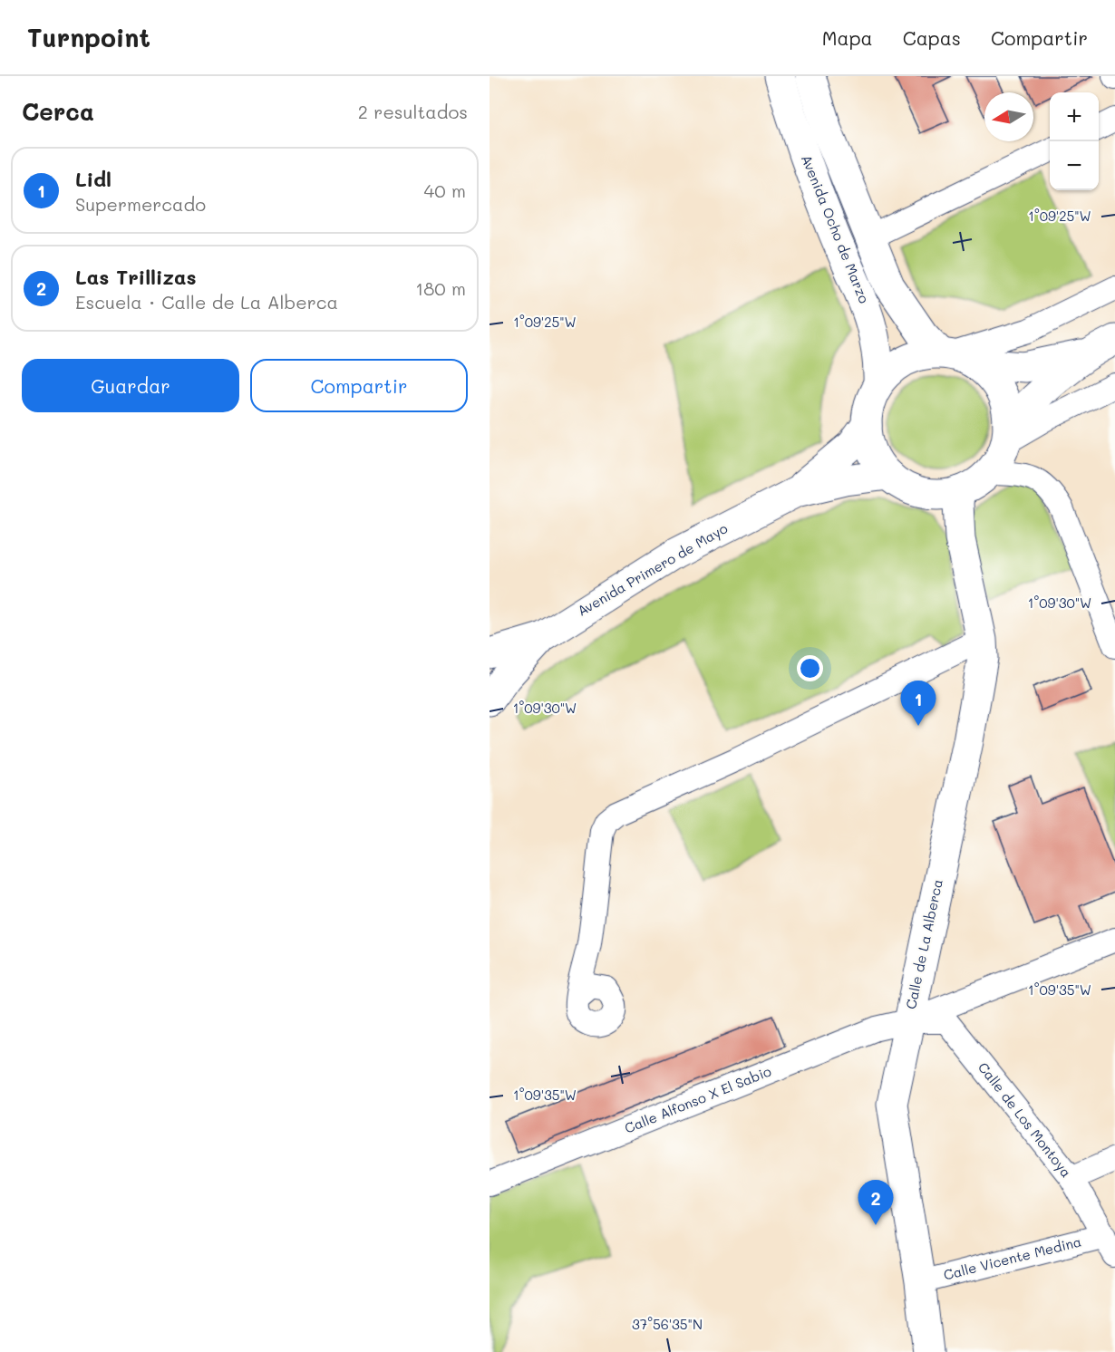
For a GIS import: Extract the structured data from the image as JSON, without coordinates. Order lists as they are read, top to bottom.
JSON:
{
  "streets": {
    "main road": ["Avenida Ocho de Marzo", "Avenida Primero de Mayo", "Calle de La Alberca"],
    "street": ["Calle Alfonso X El Sabio", "Calle de Los Montoya", "Calle Vicente Medina"]
  },
  "crossings": [
    ["Avenida Ocho de Marzo", "Avenida Primero de Mayo"],
    ["Avenida Ocho de Marzo", "Calle de La Alberca"],
    ["Avenida Primero de Mayo", "Calle de La Alberca"],
    ["Calle de La Alberca", "Calle Alfonso X El Sabio"],
    ["Calle de La Alberca", "Calle de Los Montoya"],
    ["Calle de La Alberca", "Calle Vicente Medina"],
    ["Calle Alfonso X El Sabio", "Calle de Los Montoya"],
    ["Calle de Los Montoya", "Calle Vicente Medina"]
  ],
  "north": "left",
  "page": {
    "header": "Turnpoint",
    "nav": ["Mapa", "Capas", "Compartir"],
    "heading": ["Cerca", "2 resultados"],
    "map_buttons": ["+", "−"],
    "list": [
      {
        "mark": "1",
        "name": "Lidl",
        "note": "Supermercado",
        "value": "40 m"
      },
      {
        "mark": "2",
        "name": "Las Trillizas",
        "note": "Escuela · Calle de La Alberca",
        "value": "180 m"
      }
    ],
    "buttons": ["Guardar", "Compartir"],
    "pins": ["1", "2"]
  },
  "coordinates": [
    "1°09'25\"W",
    "1°09'30\"W",
    "1°09'35\"W",
    "37°56'35\"N"
  ]
}
